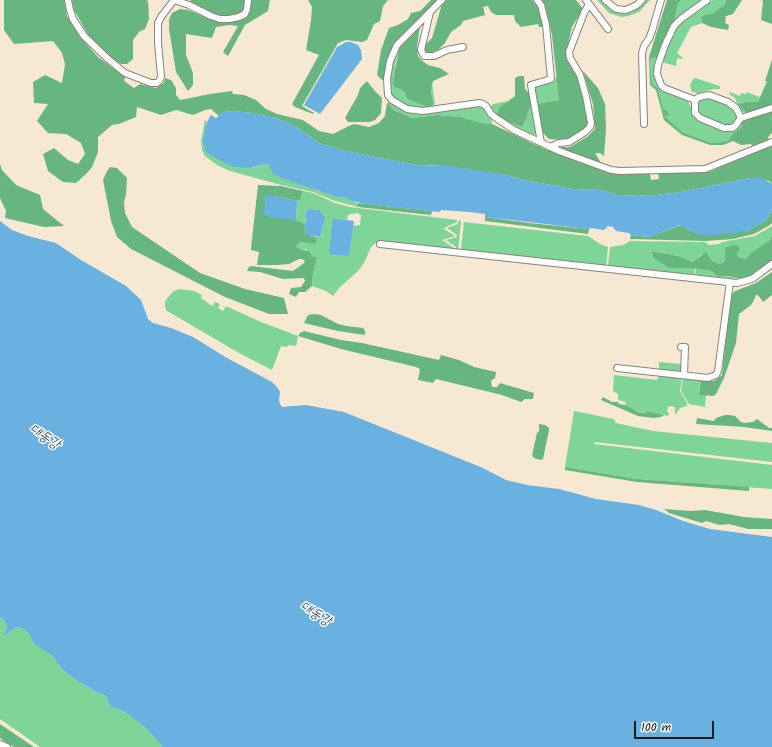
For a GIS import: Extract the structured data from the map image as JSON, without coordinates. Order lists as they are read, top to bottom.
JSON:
{
  "water": ["대동강"],
  "scale_bar": "100 m"
}
